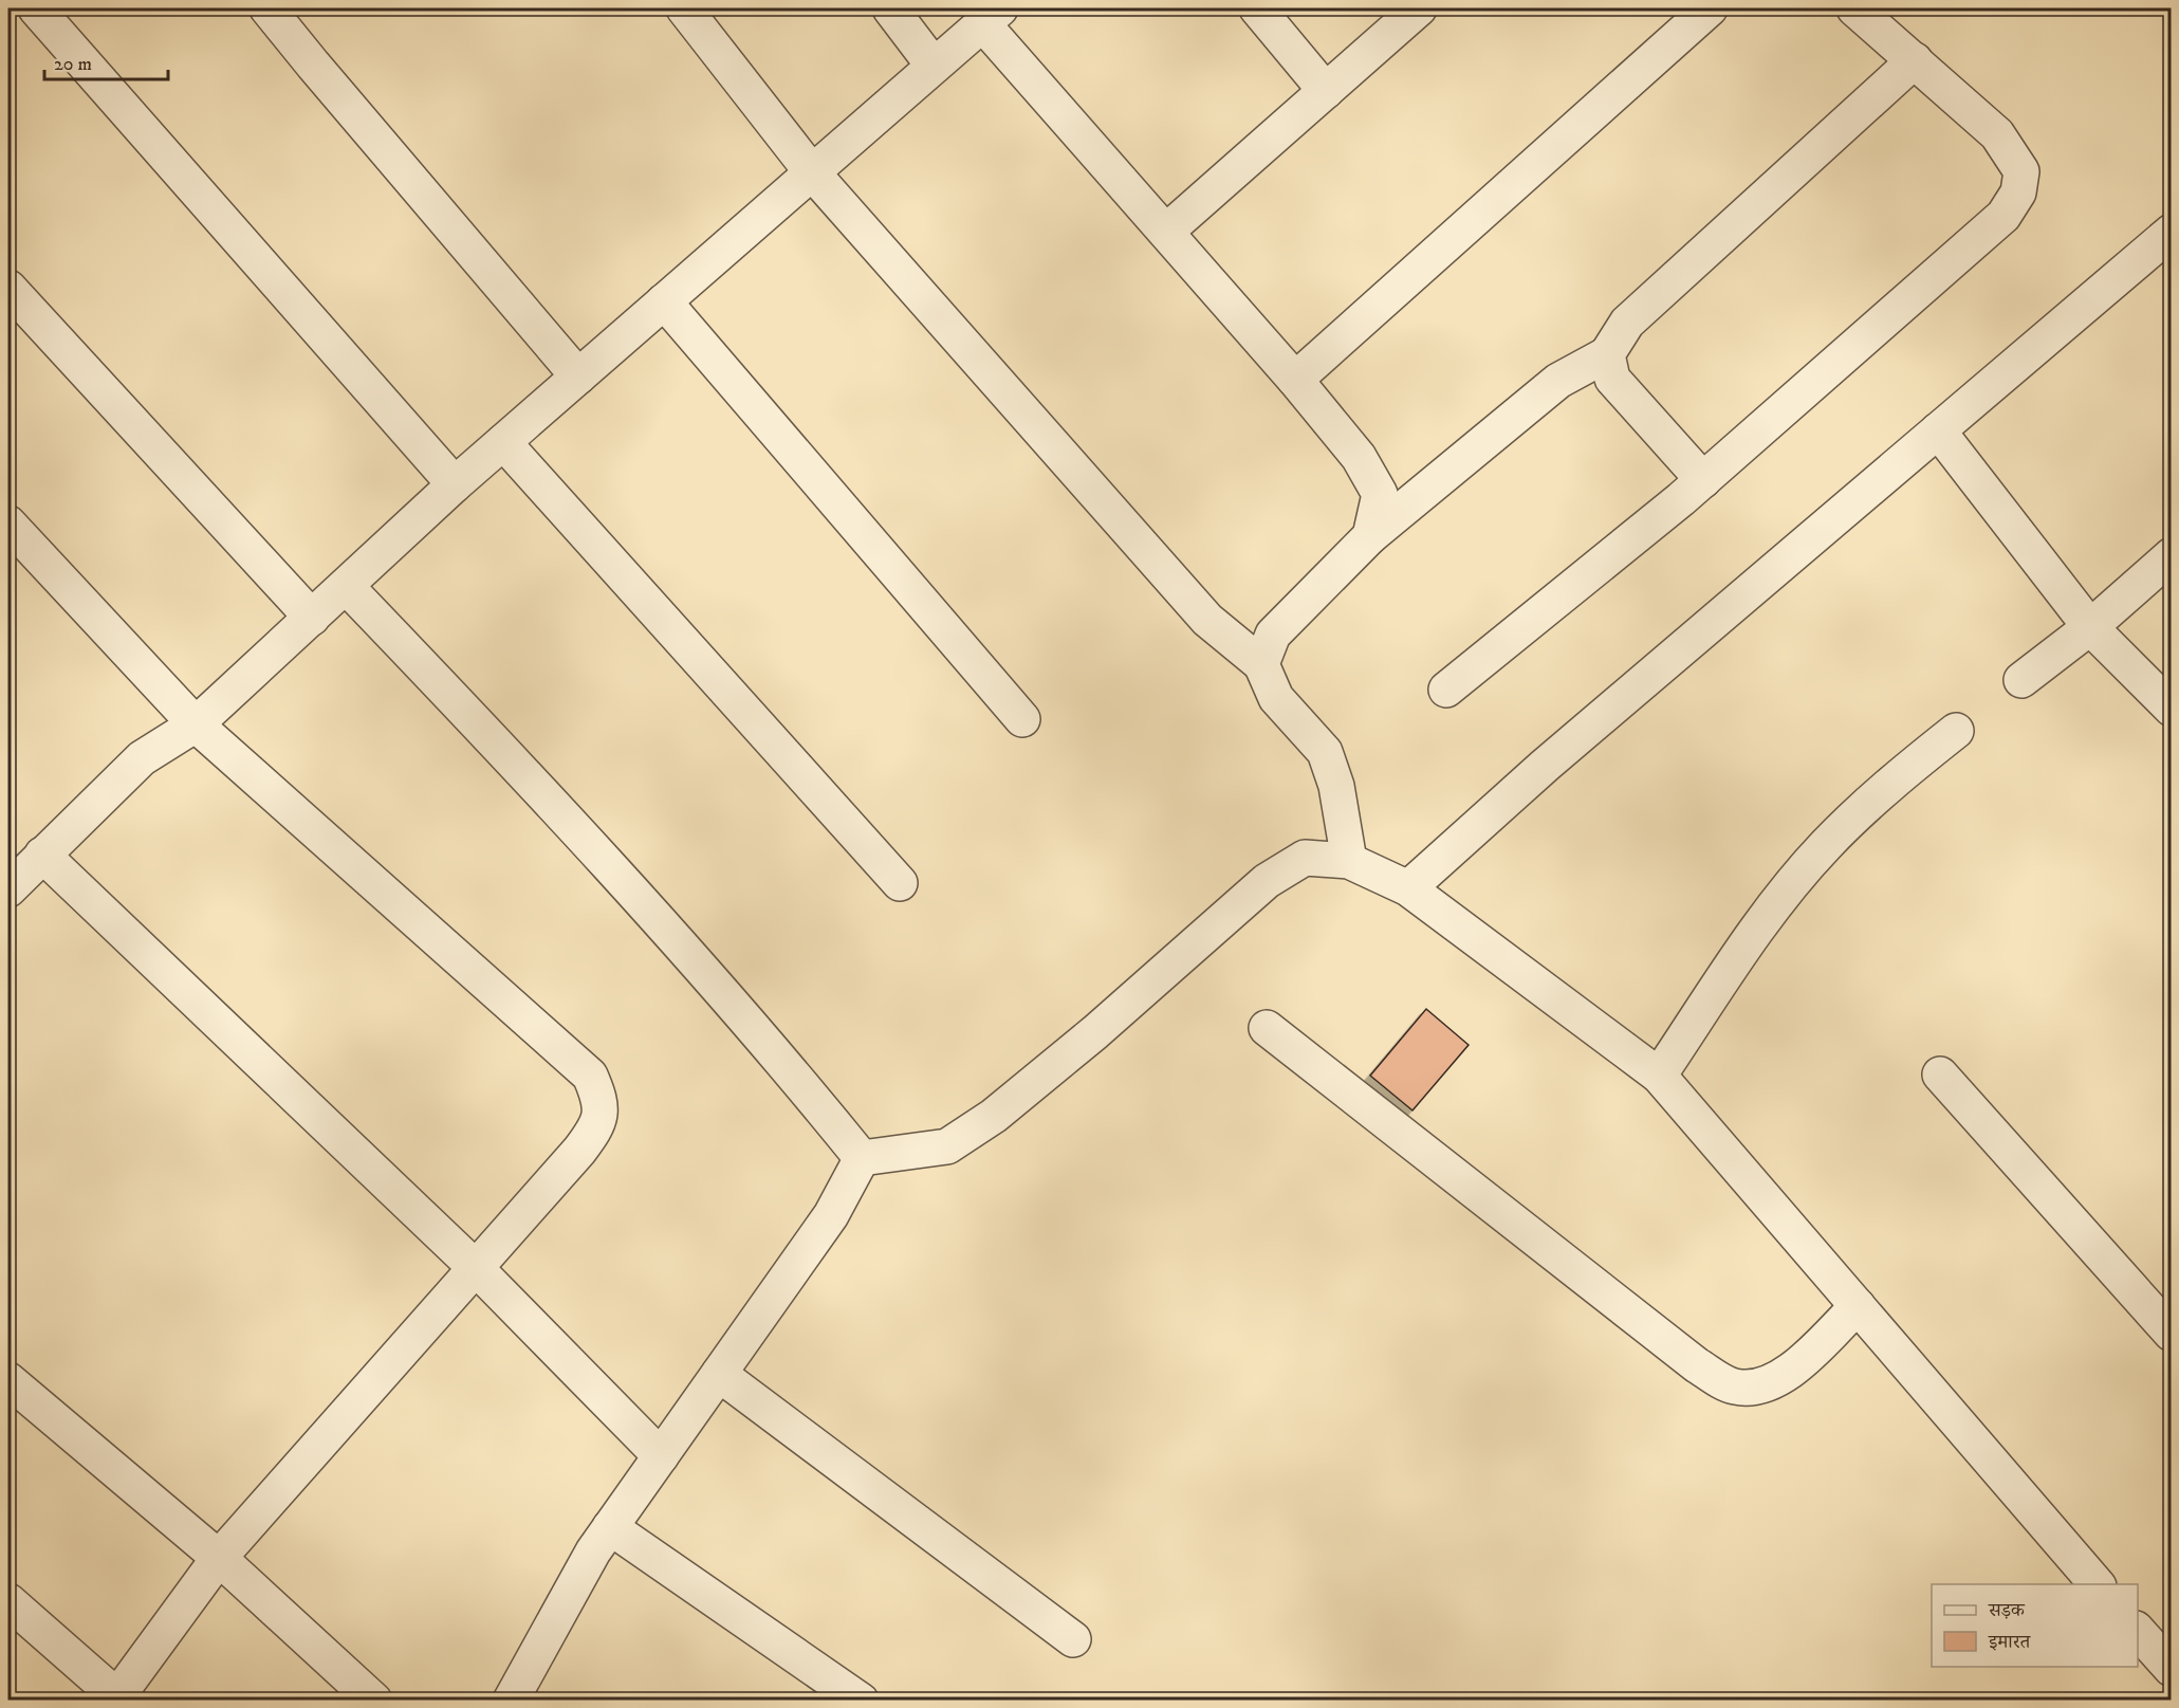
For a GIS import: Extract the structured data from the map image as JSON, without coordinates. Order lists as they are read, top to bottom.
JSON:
{
  "legend": ["सड़क", "इमारत"],
  "scale_bar": "20 m"
}
